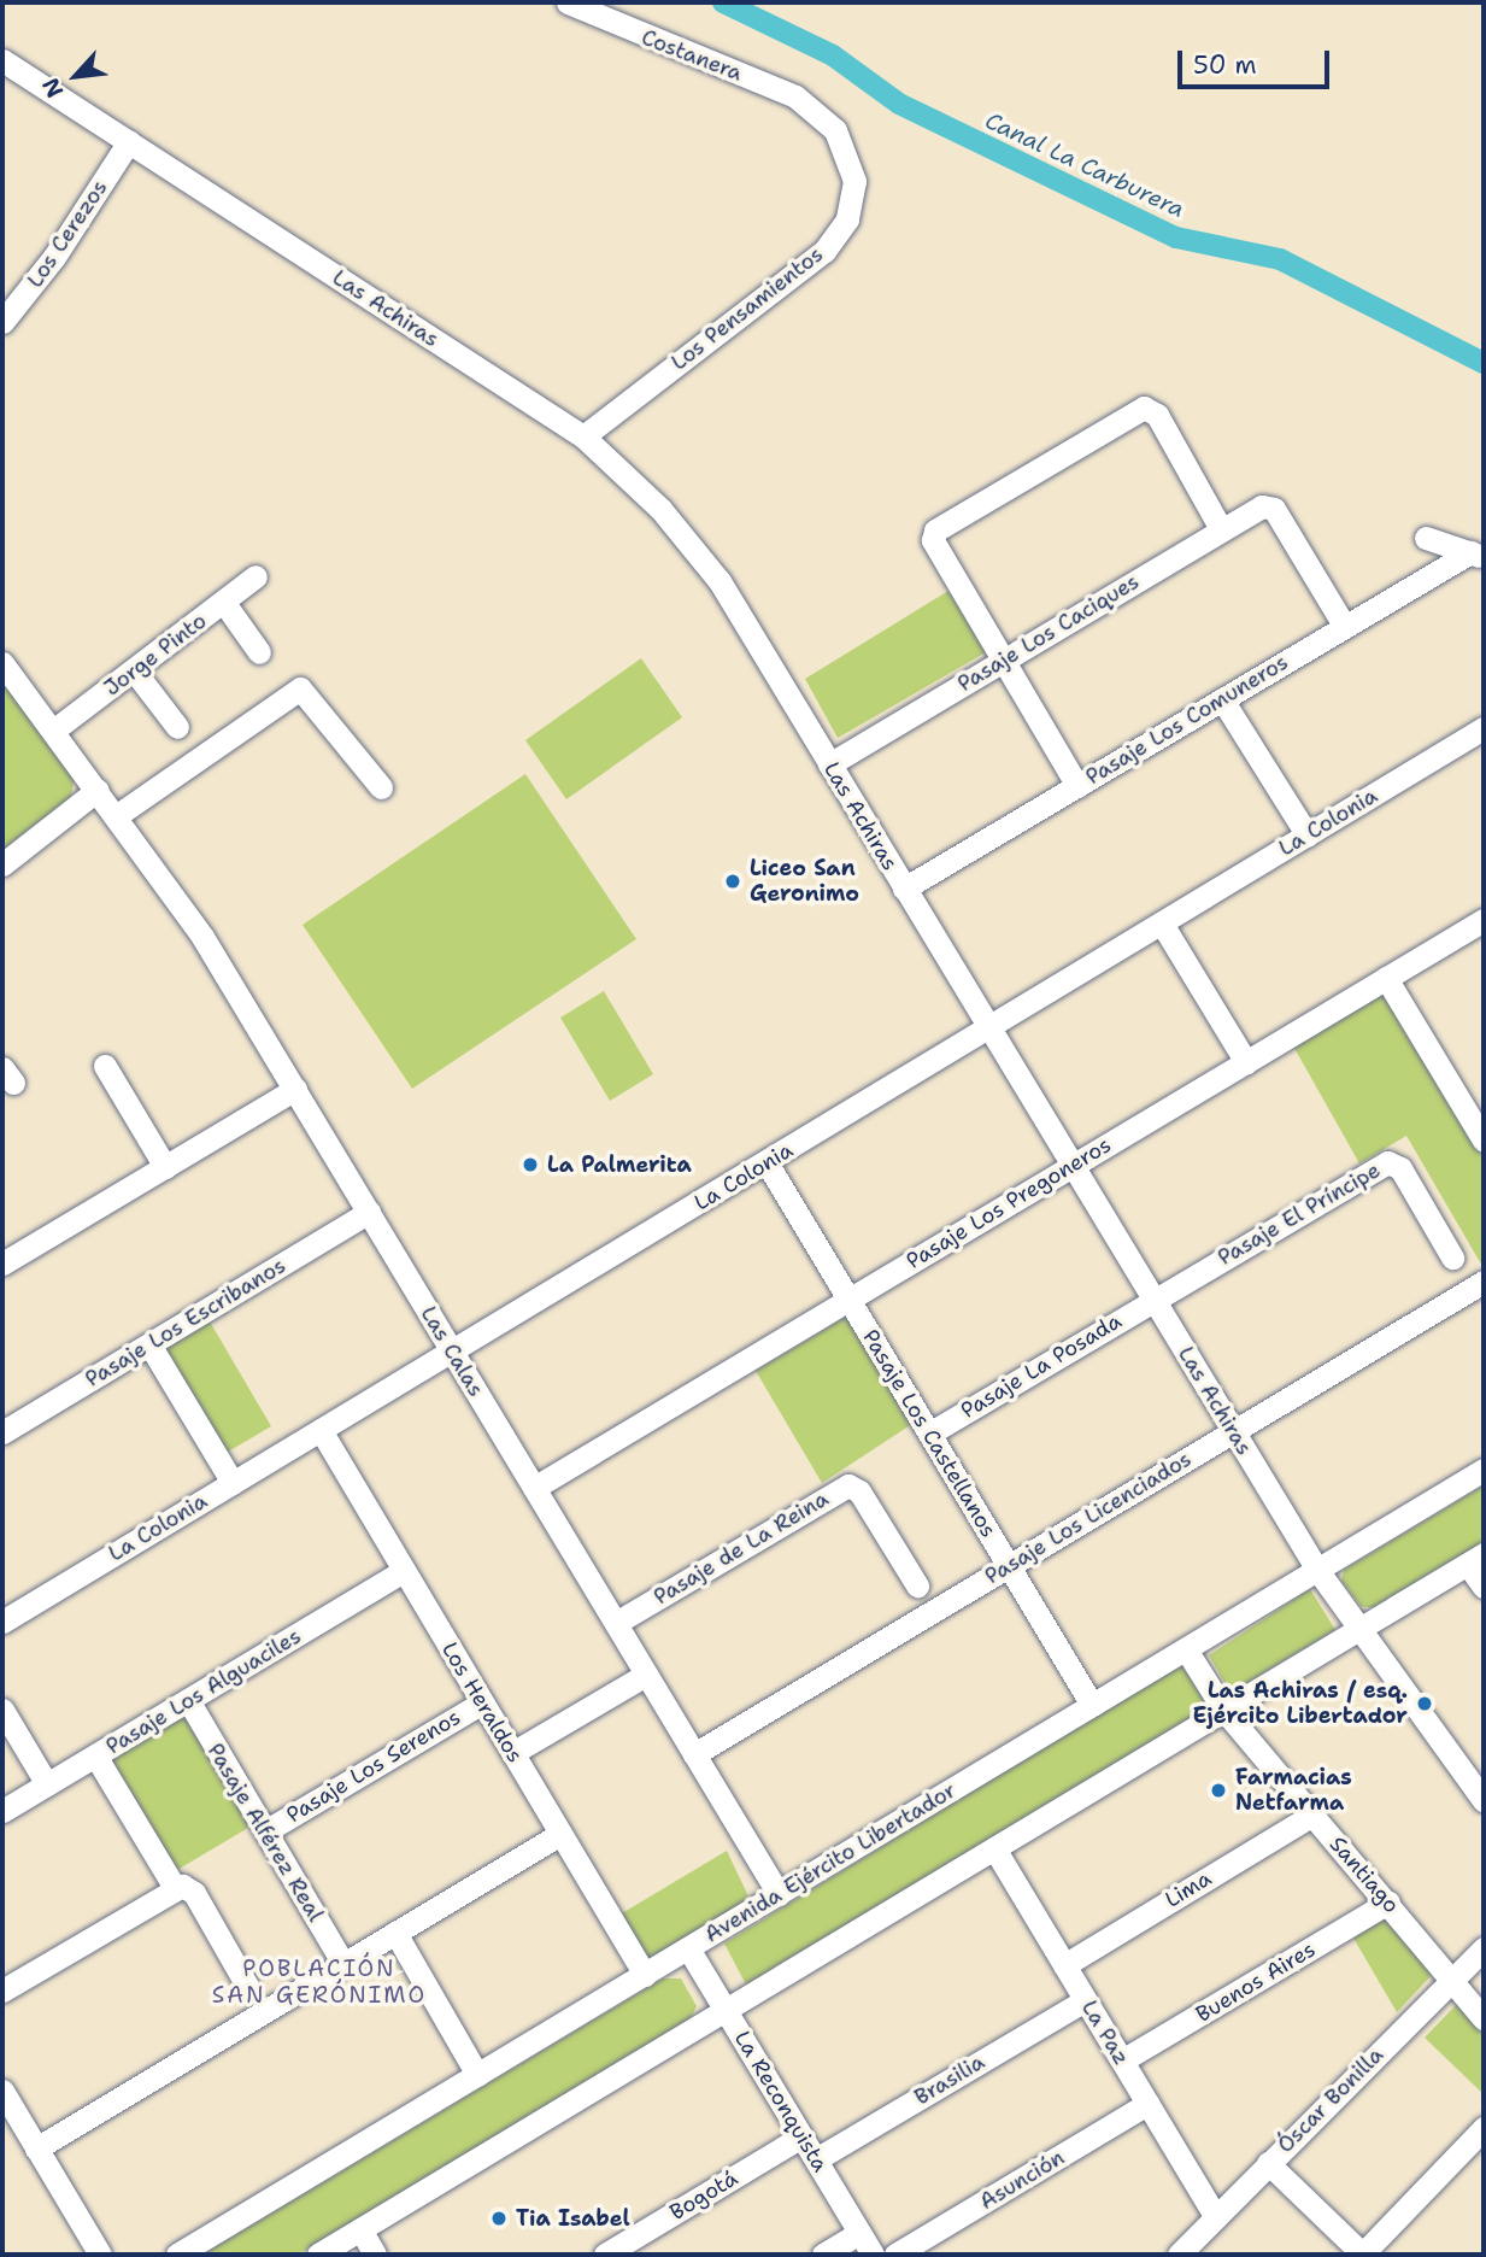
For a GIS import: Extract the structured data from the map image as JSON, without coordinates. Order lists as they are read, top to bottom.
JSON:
{
  "streets": {
    "street": [
      "Costanera",
      "Los Cerezos",
      "Las Achiras",
      "Los Pensamientos",
      "Pasaje Los Caciques",
      "Jorge Pinto",
      "Pasaje Los Comuneros",
      "La Colonia",
      "Pasaje Los Pregoneros",
      "Pasaje El Príncipe",
      "Pasaje Los Escribanos",
      "Las Calas",
      "Pasaje La Posada",
      "Pasaje Los Castellanos",
      "Pasaje Los Licenciados",
      "Pasaje de La Reina",
      "Pasaje Los Alguaciles",
      "Los Heraldos",
      "Pasaje Los Serenos",
      "Pasaje Alférez Real",
      "Avenida Ejército Libertador",
      "Santiago",
      "Lima",
      "Buenos Aires",
      "La Paz",
      "Brasilia",
      "Óscar Bonilla",
      "La Reconquista",
      "Asunción",
      "Bogotá"
    ]
  },
  "crossings": [
    ["Costanera", "Los Pensamientos"],
    ["Los Cerezos", "Las Achiras"],
    ["Las Achiras", "Los Pensamientos"],
    ["Las Achiras", "Pasaje Los Caciques"],
    ["Las Achiras", "Pasaje Los Comuneros"],
    ["Las Achiras", "La Colonia"],
    ["Las Achiras", "Pasaje Los Pregoneros"],
    ["Las Achiras", "Pasaje El Príncipe"],
    ["Las Achiras", "Pasaje La Posada"],
    ["Las Achiras", "Pasaje Los Licenciados"],
    ["Las Achiras", "Avenida Ejército Libertador"],
    ["Pasaje Los Caciques", "Pasaje Los Comuneros"],
    ["Jorge Pinto", "Las Calas"],
    ["La Colonia", "Las Calas"],
    ["La Colonia", "Pasaje Los Castellanos"],
    ["La Colonia", "Los Heraldos"],
    ["Pasaje Los Pregoneros", "Las Calas"],
    ["Pasaje Los Pregoneros", "Pasaje Los Castellanos"],
    ["Pasaje El Príncipe", "Pasaje La Posada"],
    ["Pasaje Los Escribanos", "Las Calas"],
    ["Las Calas", "Pasaje Los Licenciados"],
    ["Las Calas", "Pasaje de La Reina"],
    ["Las Calas", "Avenida Ejército Libertador"],
    ["Pasaje La Posada", "Pasaje Los Castellanos"],
    ["Pasaje Los Castellanos", "Pasaje Los Licenciados"],
    ["Pasaje Los Castellanos", "Avenida Ejército Libertador"],
    ["Pasaje Los Alguaciles", "Los Heraldos"],
    ["Pasaje Los Alguaciles", "Pasaje Alférez Real"],
    ["Los Heraldos", "Pasaje Los Serenos"],
    ["Los Heraldos", "Avenida Ejército Libertador"],
    ["Pasaje Los Serenos", "Pasaje Alférez Real"],
    ["Avenida Ejército Libertador", "Santiago"],
    ["Avenida Ejército Libertador", "La Reconquista"],
    ["Santiago", "Lima"],
    ["Santiago", "Buenos Aires"],
    ["Santiago", "Óscar Bonilla"],
    ["Lima", "La Paz"],
    ["Buenos Aires", "La Paz"],
    ["La Paz", "Brasilia"],
    ["La Paz", "Óscar Bonilla"],
    ["La Paz", "Asunción"],
    ["Brasilia", "La Reconquista"],
    ["La Reconquista", "Bogotá"]
  ],
  "districts": ["POBLACIÓN SAN GERÓNIMO"],
  "water": ["Canal La Carburera"],
  "places": [
    "Liceo San Geronimo",
    "La Palmerita",
    "Las Achiras / esq. Ejército Libertador",
    "Farmacias Netfarma",
    "Tia Isabel"
  ],
  "scale_bar": "50 m",
  "north": "bottom left"
}
